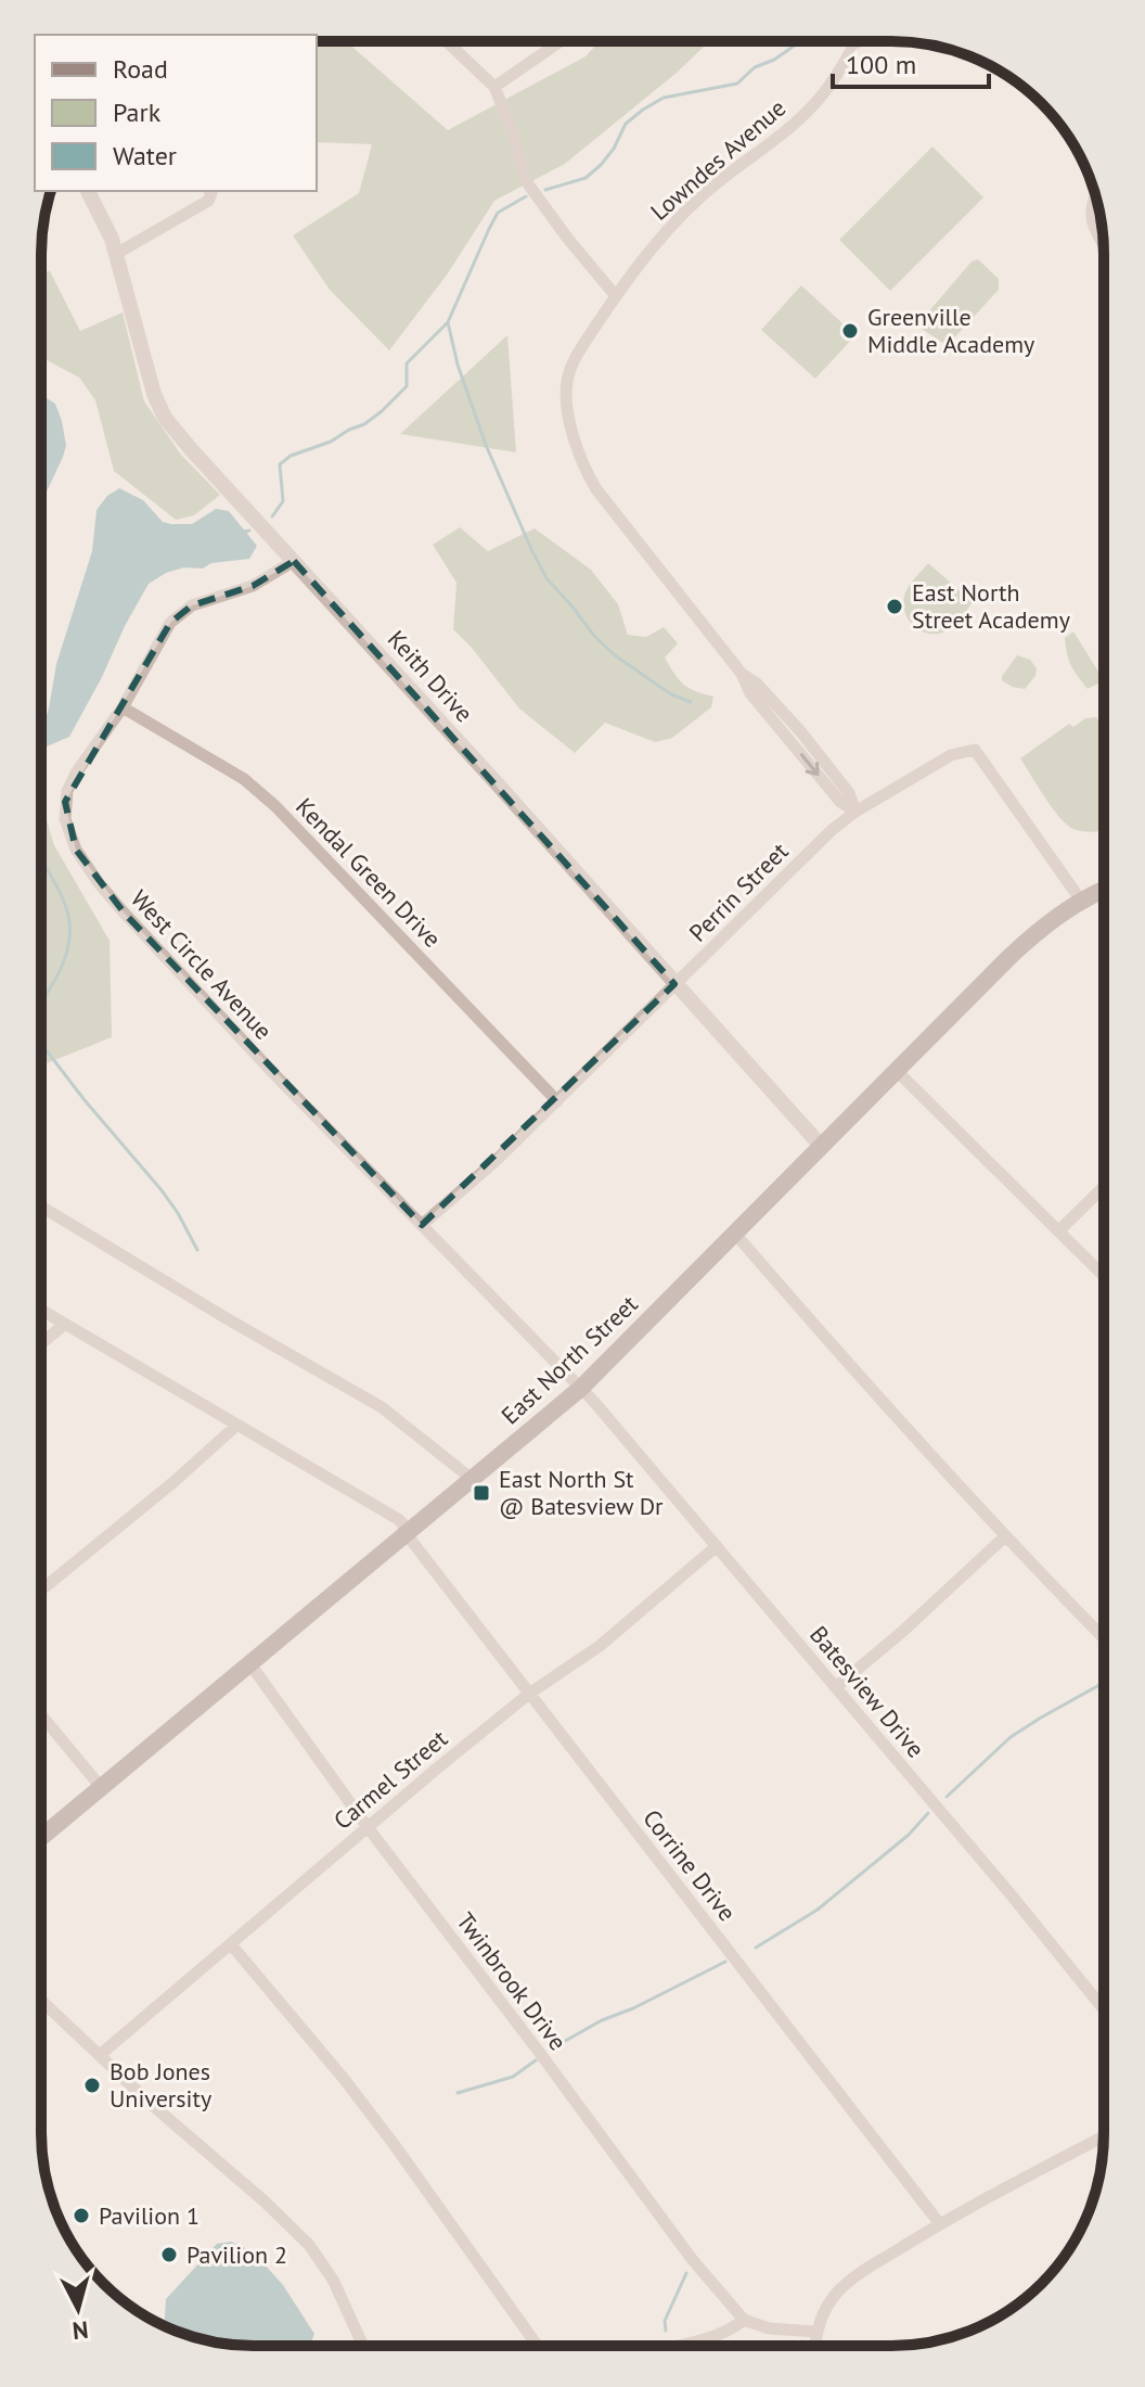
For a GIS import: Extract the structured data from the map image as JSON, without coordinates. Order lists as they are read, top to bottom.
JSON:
{
  "streets": {
    "main road": ["East North Street"],
    "street": [
      "Lowndes Avenue",
      "Keith Drive",
      "Kendal Green Drive",
      "Perrin Street",
      "West Circle Avenue",
      "Batesview Drive",
      "Carmel Street",
      "Corrine Drive",
      "Twinbrook Drive"
    ]
  },
  "crossings": [
    ["Lowndes Avenue", "Perrin Street"],
    ["Keith Drive", "Perrin Street"],
    ["Keith Drive", "West Circle Avenue"],
    ["Keith Drive", "East North Street"],
    ["Kendal Green Drive", "Perrin Street"],
    ["Kendal Green Drive", "West Circle Avenue"],
    ["Perrin Street", "West Circle Avenue"],
    ["Perrin Street", "East North Street"],
    ["West Circle Avenue", "East North Street"],
    ["West Circle Avenue", "Batesview Drive"],
    ["East North Street", "Batesview Drive"],
    ["East North Street", "Corrine Drive"],
    ["East North Street", "Twinbrook Drive"],
    ["Batesview Drive", "Carmel Street"],
    ["Carmel Street", "Corrine Drive"],
    ["Carmel Street", "Twinbrook Drive"]
  ],
  "places": {
    "other": [
      "Greenville Middle Academy",
      "East North Street Academy",
      "Bob Jones University",
      "Pavilion 1",
      "Pavilion 2"
    ],
    "transit": ["East North St @ Batesview Dr"]
  },
  "legend": ["Road", "Park", "Water"],
  "scale_bar": "100 m",
  "north": "bottom"
}
